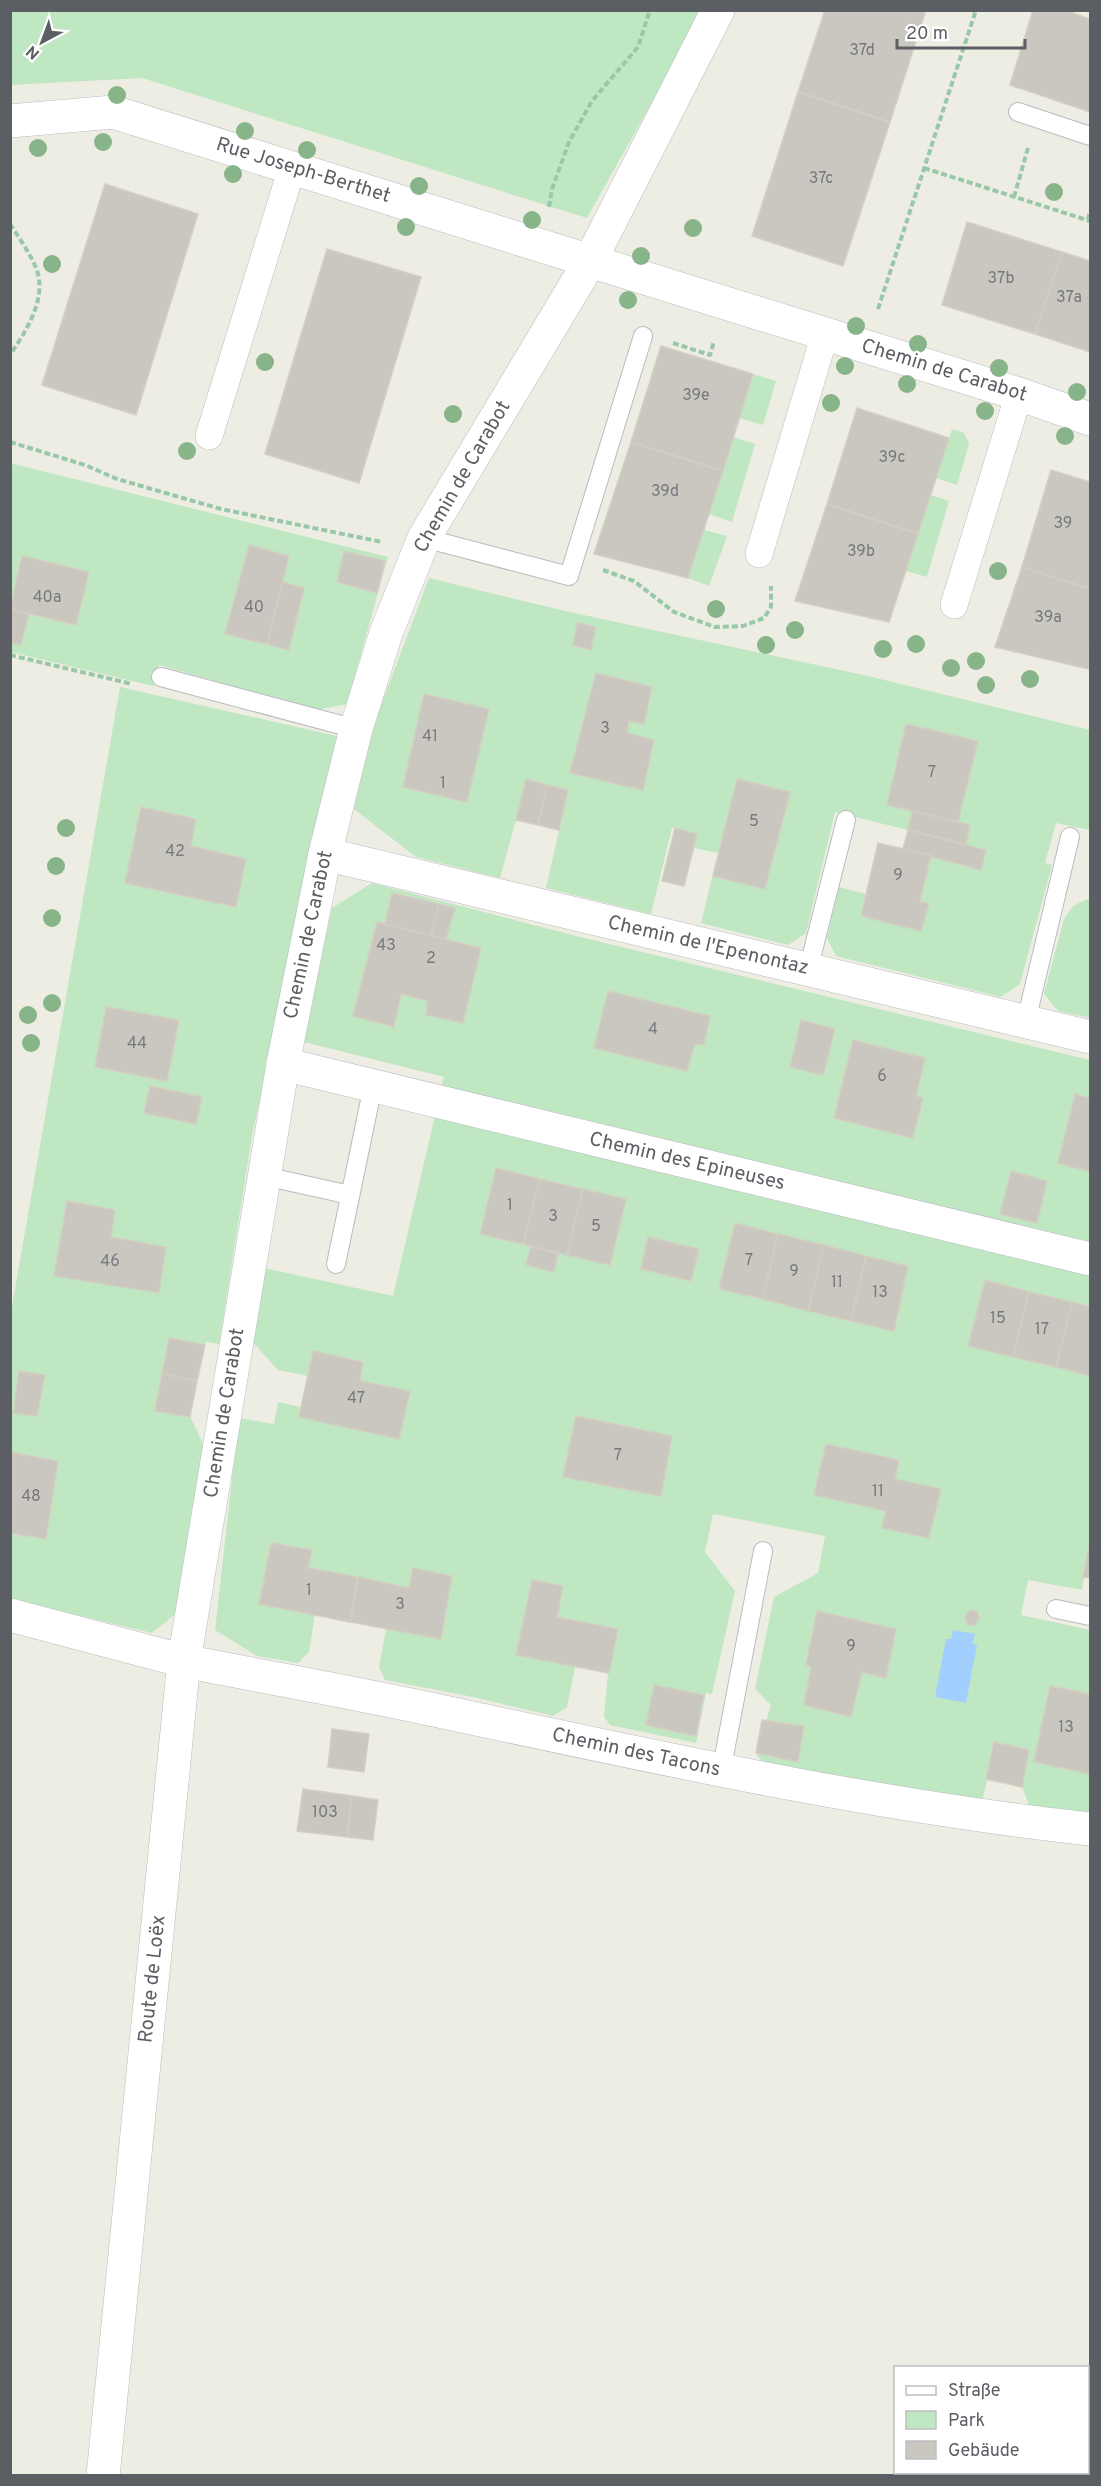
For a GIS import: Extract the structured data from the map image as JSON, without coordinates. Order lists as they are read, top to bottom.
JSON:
{
  "streets": {
    "street": [
      "Rue Joseph-Berthet",
      "Chemin de Carabot",
      "Chemin de l'Epenontaz",
      "Chemin des Epineuses",
      "Chemin des Tacons",
      "Route de Loëx"
    ]
  },
  "crossings": [
    ["Rue Joseph-Berthet", "Chemin de Carabot"],
    ["Chemin de Carabot", "Chemin de l'Epenontaz"],
    ["Chemin de Carabot", "Chemin des Epineuses"],
    ["Chemin de Carabot", "Chemin des Tacons"],
    ["Chemin de Carabot", "Route de Loëx"],
    ["Chemin des Tacons", "Route de Loëx"]
  ],
  "house_numbers": [
    "37d",
    "37c",
    "37b",
    "37a",
    "39e",
    "39c",
    "39d",
    "39",
    "39b",
    "40a",
    "40",
    "39a",
    "3",
    "41",
    "7",
    "1",
    "5",
    "42",
    "9",
    "43",
    "2",
    "4",
    "44",
    "6",
    "1",
    "3",
    "5",
    "7",
    "46",
    "9",
    "11",
    "13",
    "15",
    "17",
    "47",
    "7",
    "11",
    "48",
    "1",
    "3",
    "9",
    "13",
    "103"
  ],
  "legend": ["Straße", "Park", "Gebäude"],
  "scale_bar": "20 m",
  "north": "bottom left"
}
